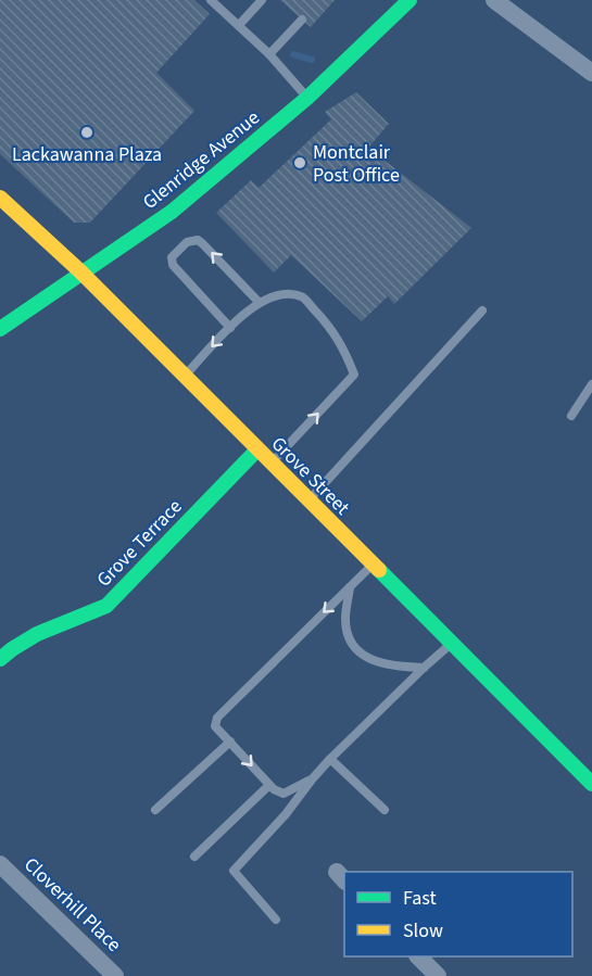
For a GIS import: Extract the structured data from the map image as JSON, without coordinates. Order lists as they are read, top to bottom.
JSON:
{
  "streets": {
    "street": [
      "Glenridge Avenue",
      "Grove Street",
      "Grove Terrace",
      "Cloverhill Place"
    ]
  },
  "crossings": [
    ["Glenridge Avenue", "Grove Street"],
    ["Grove Street", "Grove Terrace"]
  ],
  "places": ["Lackawanna Plaza", "Montclair Post Office"],
  "legend": ["Fast", "Slow"]
}
